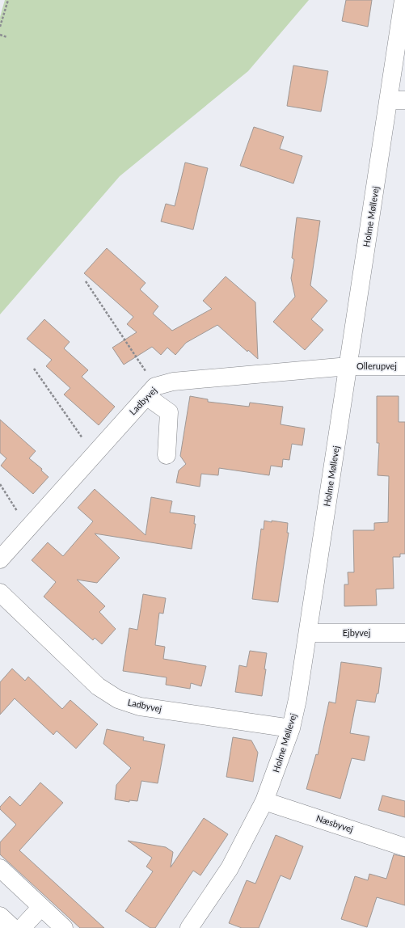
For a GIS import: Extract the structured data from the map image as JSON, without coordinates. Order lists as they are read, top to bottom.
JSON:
{
  "streets": {
    "street": [
      "Holme Møllevej",
      "Ollerupvej",
      "Ladbyvej",
      "Ejbyvej",
      "Næsbyvej"
    ]
  },
  "crossings": [
    ["Holme Møllevej", "Ollerupvej"],
    ["Holme Møllevej", "Ladbyvej"],
    ["Holme Møllevej", "Ejbyvej"],
    ["Holme Møllevej", "Næsbyvej"],
    ["Ollerupvej", "Ladbyvej"]
  ]
}
